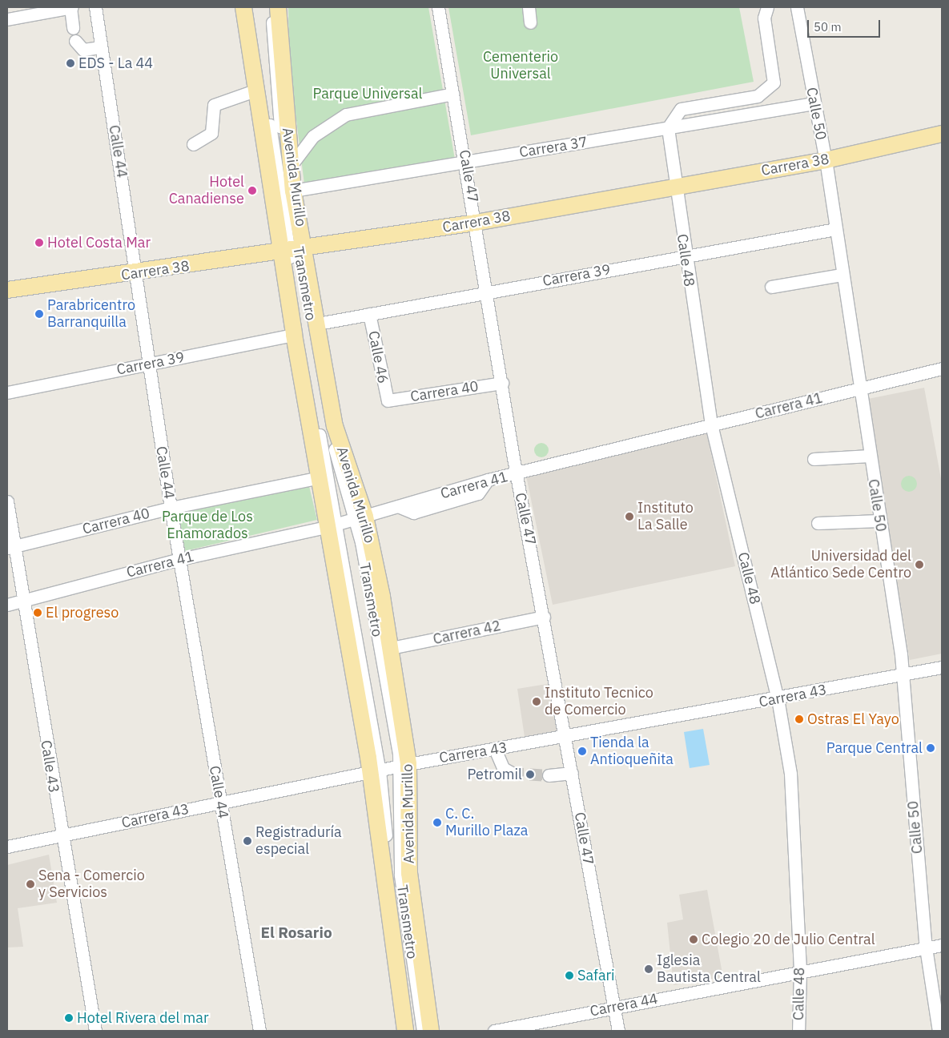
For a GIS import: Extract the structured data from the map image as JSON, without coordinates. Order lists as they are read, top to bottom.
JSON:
{
  "streets": {
    "main road": ["Carrera 38", "Avenida Murillo"],
    "street": [
      "Calle 50",
      "Carrera 37",
      "Calle 44",
      "Calle 47",
      "Calle 48",
      "Carrera 39",
      "Transmetro",
      "Calle 46",
      "Carrera 40",
      "Carrera 41",
      "Carrera 42",
      "Carrera 43",
      "Calle 43",
      "Carrera 44"
    ]
  },
  "crossings": [
    ["Calle 50", "Carrera 37"],
    ["Calle 50", "Carrera 38"],
    ["Calle 50", "Carrera 39"],
    ["Calle 50", "Carrera 41"],
    ["Calle 50", "Carrera 43"],
    ["Calle 50", "Carrera 44"],
    ["Carrera 37", "Calle 47"],
    ["Carrera 37", "Avenida Murillo"],
    ["Carrera 37", "Calle 48"],
    ["Calle 44", "Carrera 38"],
    ["Calle 44", "Carrera 39"],
    ["Calle 44", "Carrera 40"],
    ["Calle 44", "Carrera 41"],
    ["Calle 44", "Carrera 43"],
    ["Carrera 38", "Calle 47"],
    ["Carrera 38", "Avenida Murillo"],
    ["Carrera 38", "Calle 48"],
    ["Carrera 38", "Transmetro"],
    ["Calle 47", "Carrera 39"],
    ["Calle 47", "Carrera 40"],
    ["Calle 47", "Carrera 41"],
    ["Calle 47", "Carrera 42"],
    ["Calle 47", "Carrera 43"],
    ["Calle 47", "Carrera 44"],
    ["Avenida Murillo", "Carrera 39"],
    ["Avenida Murillo", "Transmetro"],
    ["Avenida Murillo", "Carrera 40"],
    ["Avenida Murillo", "Carrera 41"],
    ["Avenida Murillo", "Carrera 42"],
    ["Avenida Murillo", "Carrera 43"],
    ["Calle 48", "Carrera 39"],
    ["Calle 48", "Carrera 41"],
    ["Calle 48", "Carrera 43"],
    ["Calle 48", "Carrera 44"],
    ["Carrera 39", "Calle 46"],
    ["Transmetro", "Carrera 41"],
    ["Transmetro", "Carrera 43"],
    ["Calle 46", "Carrera 40"],
    ["Carrera 40", "Calle 43"],
    ["Carrera 41", "Calle 43"],
    ["Carrera 43", "Calle 43"]
  ],
  "districts": ["El Rosario"],
  "parks": ["Cementerio Universal", "Parque Universal", "Parque de Los Enamorados"],
  "places": [
    "EDS - La 44",
    "Hotel Canadiense",
    "Hotel Costa Mar",
    "Parabricentro Barranquilla",
    "Instituto La Salle",
    "Universidad del Atlántico Sede Centro",
    "El progreso",
    "Instituto Tecnico de Comercio",
    "Ostras El Yayo",
    "Parque Central",
    "Tienda la Antioqueñita",
    "Petromil",
    "C. C. Murillo Plaza",
    "Registraduría especial",
    "Sena - Comercio y Servicios",
    "Colegio 20 de Julio Central",
    "Iglesia Bautista Central",
    "Safari",
    "Hotel Rivera del mar"
  ],
  "scale_bar": "50 m"
}
